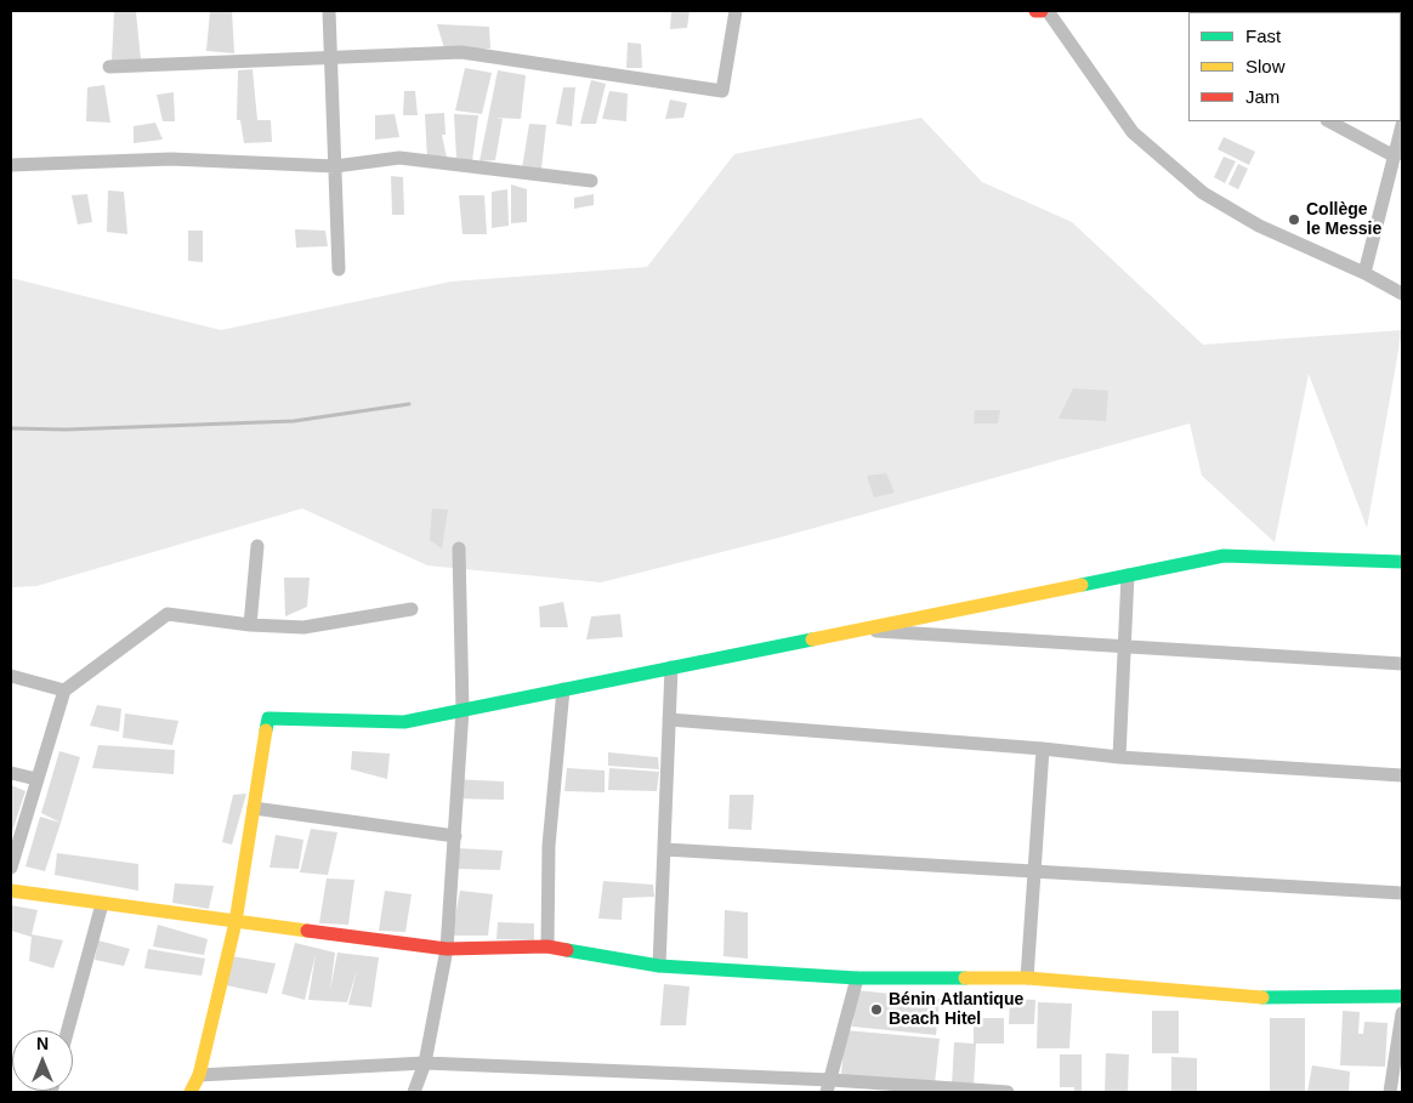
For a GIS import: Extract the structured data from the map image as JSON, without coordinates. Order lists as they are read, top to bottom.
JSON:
{
  "places": ["Collège le Messie", "Bénin Atlantique Beach Hitel"],
  "legend": ["Fast", "Slow", "Jam"],
  "north": "top"
}
